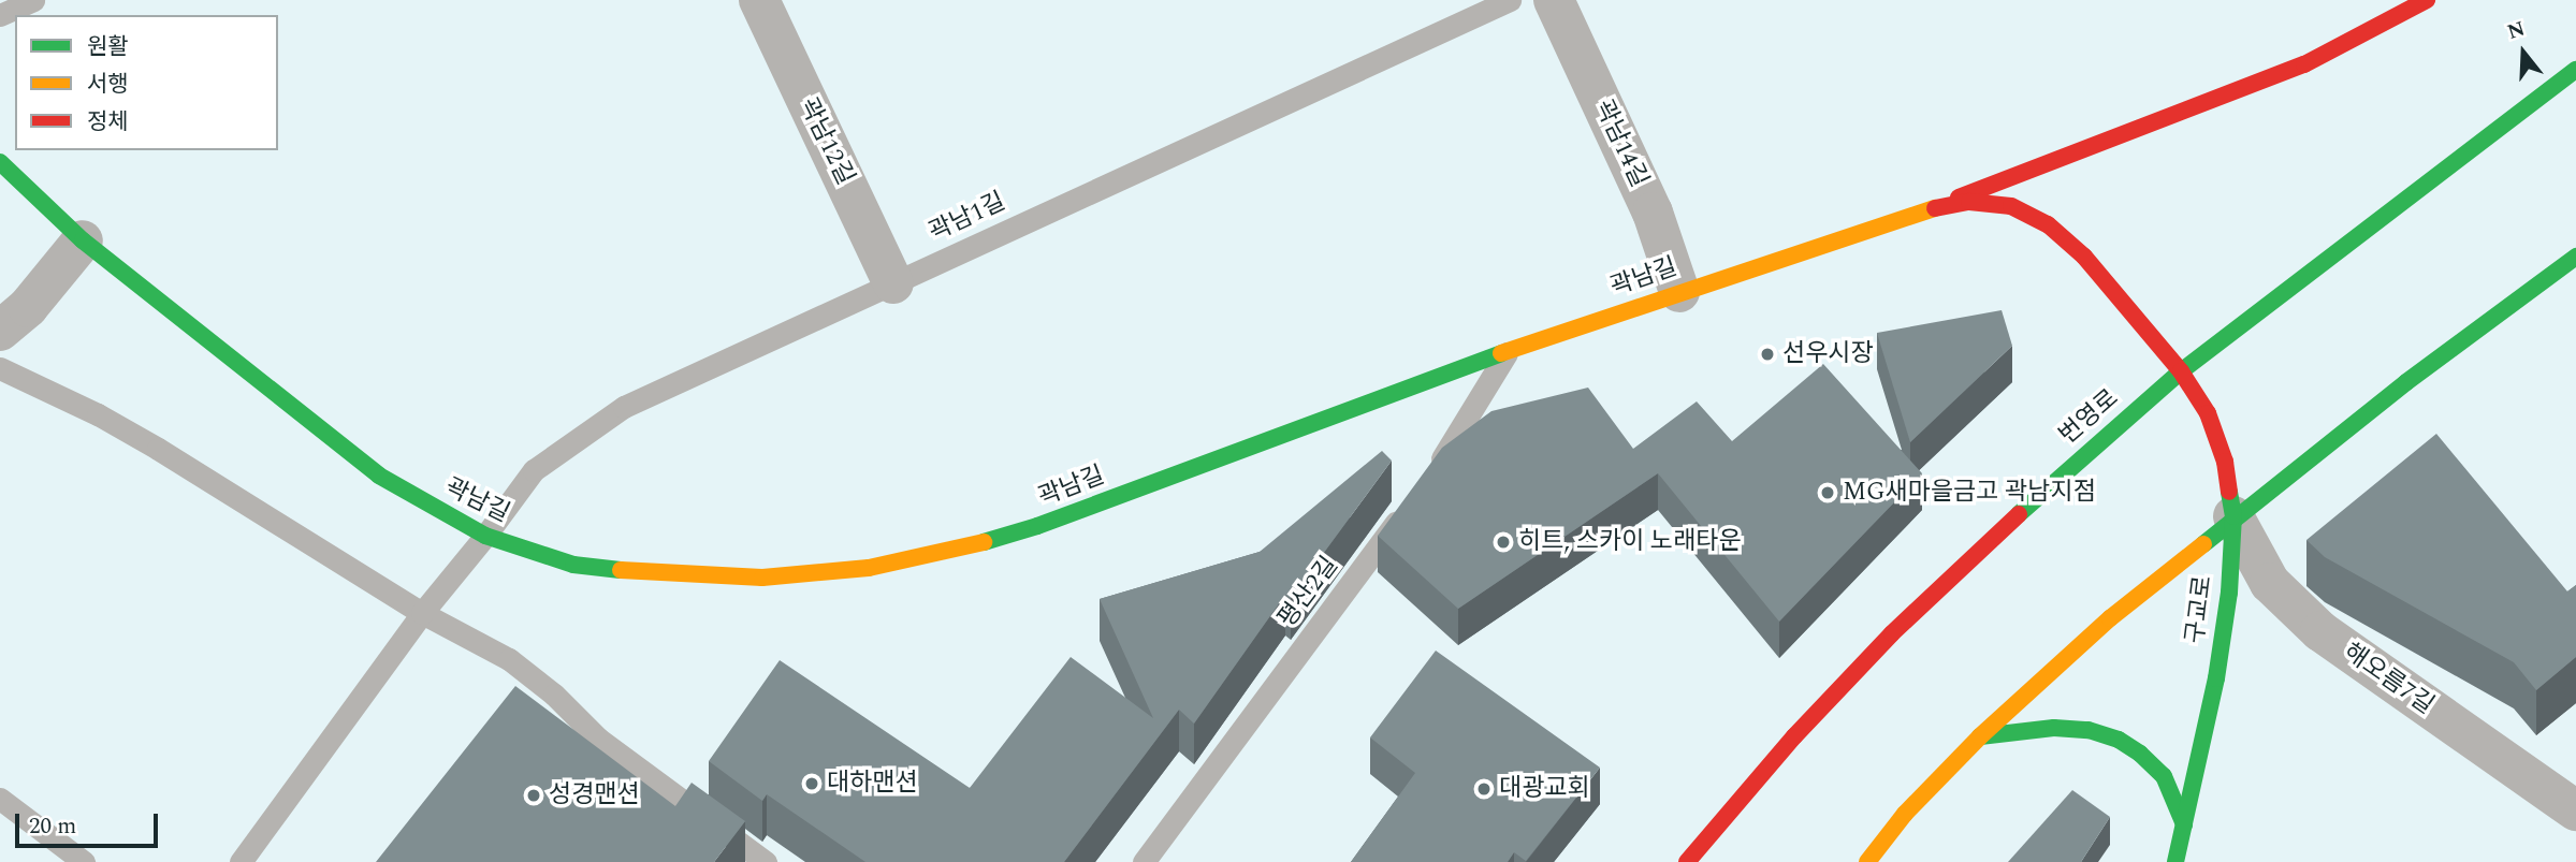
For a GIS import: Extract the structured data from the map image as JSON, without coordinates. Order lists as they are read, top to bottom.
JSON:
{
  "streets": {
    "main road": ["곽남길", "번영로", "구교로"],
    "street": ["곽남12길", "곽남14길", "해오름7길"],
    "lane": ["곽남1길", "평산2길"]
  },
  "crossings": [
    ["곽남12길", "곽남1길"],
    ["곽남14길", "곽남길"],
    ["곽남1길", "곽남길"],
    ["곽남길", "번영로"],
    ["곽남길", "구교로"],
    ["번영로", "구교로"],
    ["구교로", "해오름7길"]
  ],
  "places": [
    "선우시장",
    "MG새마을금고 곽남지점",
    "히트, 스카이 노래타운",
    "대하맨션",
    "대광교회",
    "성경맨션"
  ],
  "legend": ["원활", "서행", "정체"],
  "scale_bar": "20 m",
  "north": "top"
}
